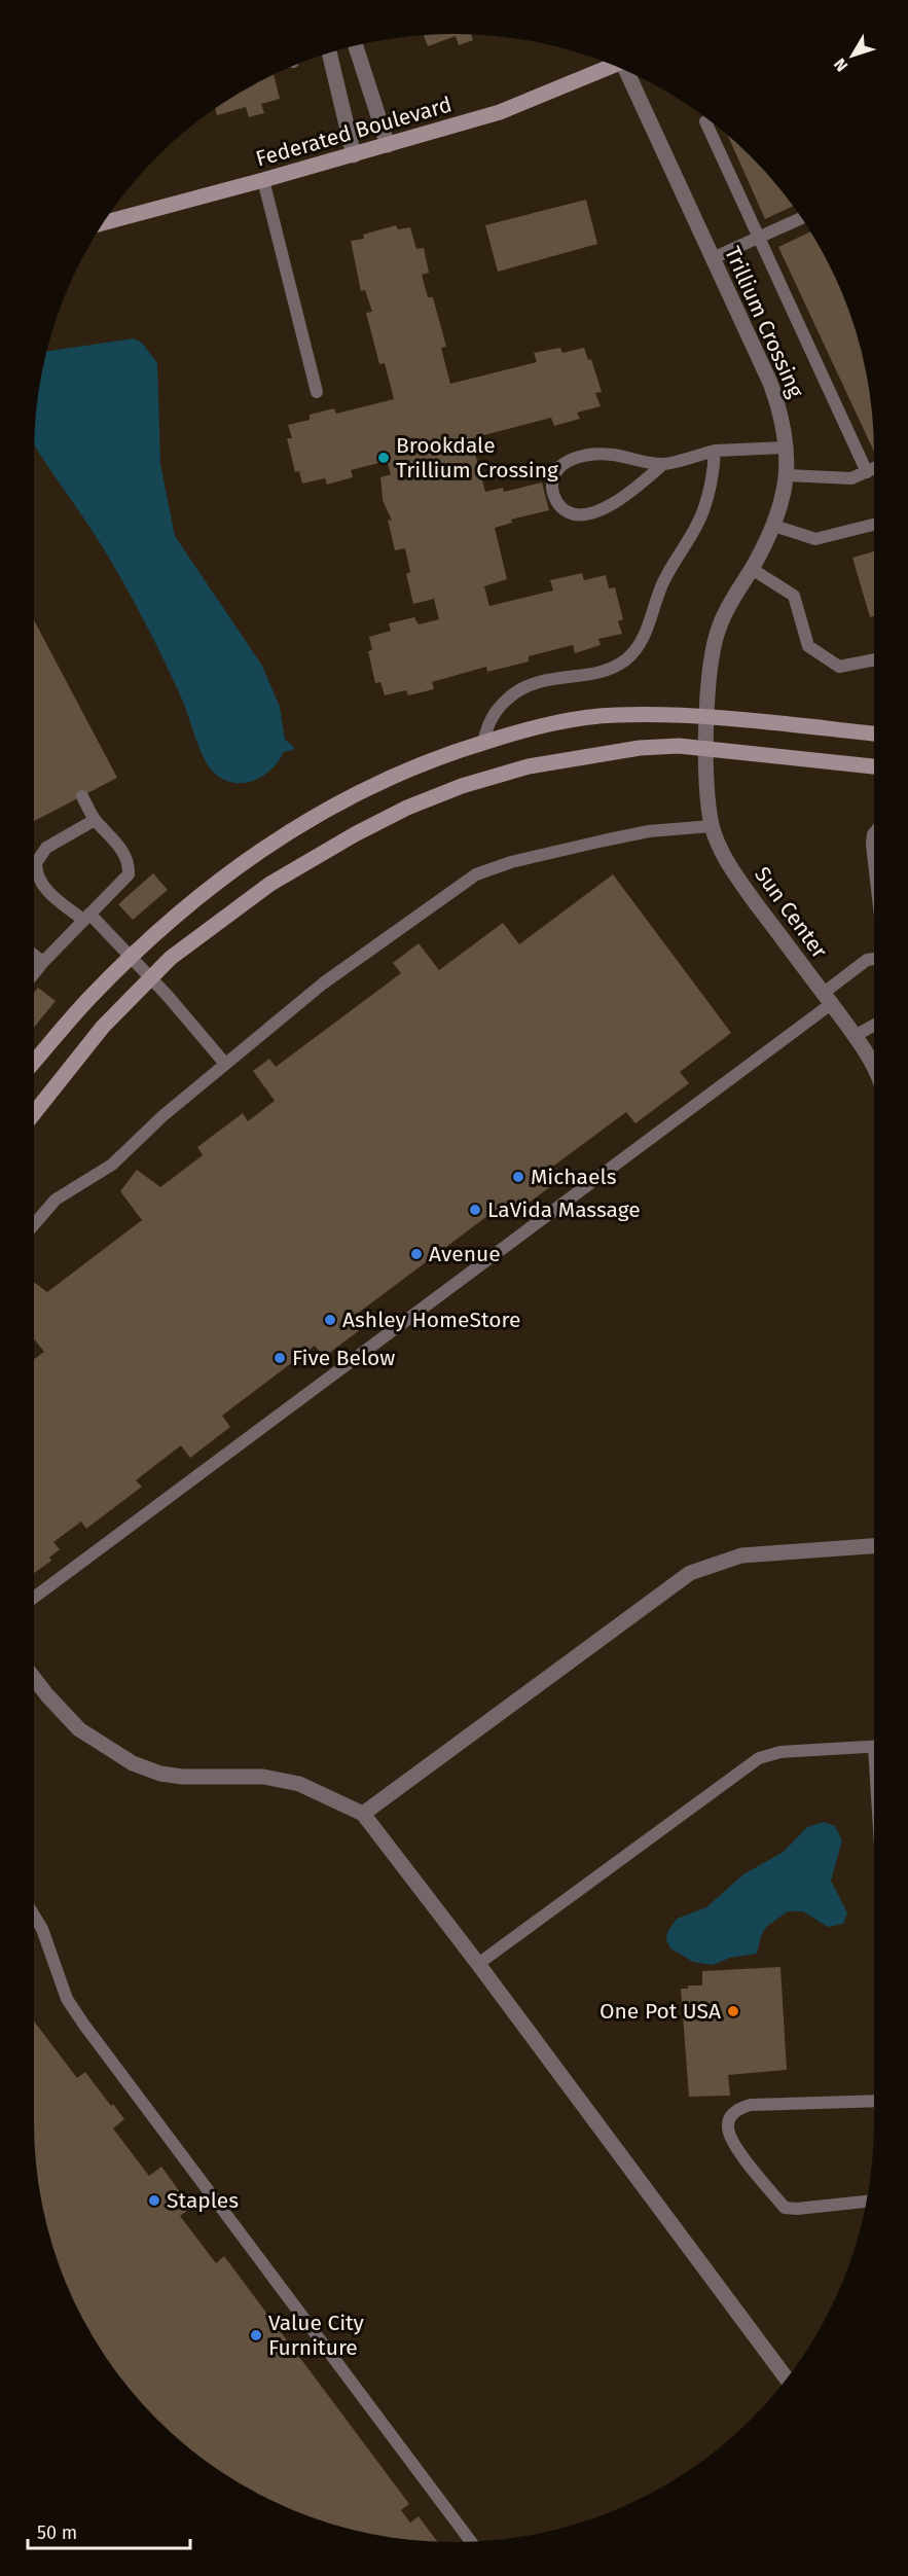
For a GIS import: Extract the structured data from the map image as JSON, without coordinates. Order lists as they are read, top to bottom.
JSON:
{
  "streets": {
    "street": ["Federated Boulevard", "Trillium Crossing", "Sun Center"]
  },
  "crossings": [
    ["Trillium Crossing", "Sun Center"]
  ],
  "places": [
    "Brookdale Trillium Crossing",
    "Michaels",
    "LaVida Massage",
    "Avenue",
    "Ashley HomeStore",
    "Five Below",
    "One Pot USA",
    "Staples",
    "Value City Furniture"
  ],
  "scale_bar": "50 m",
  "north": "bottom left"
}
